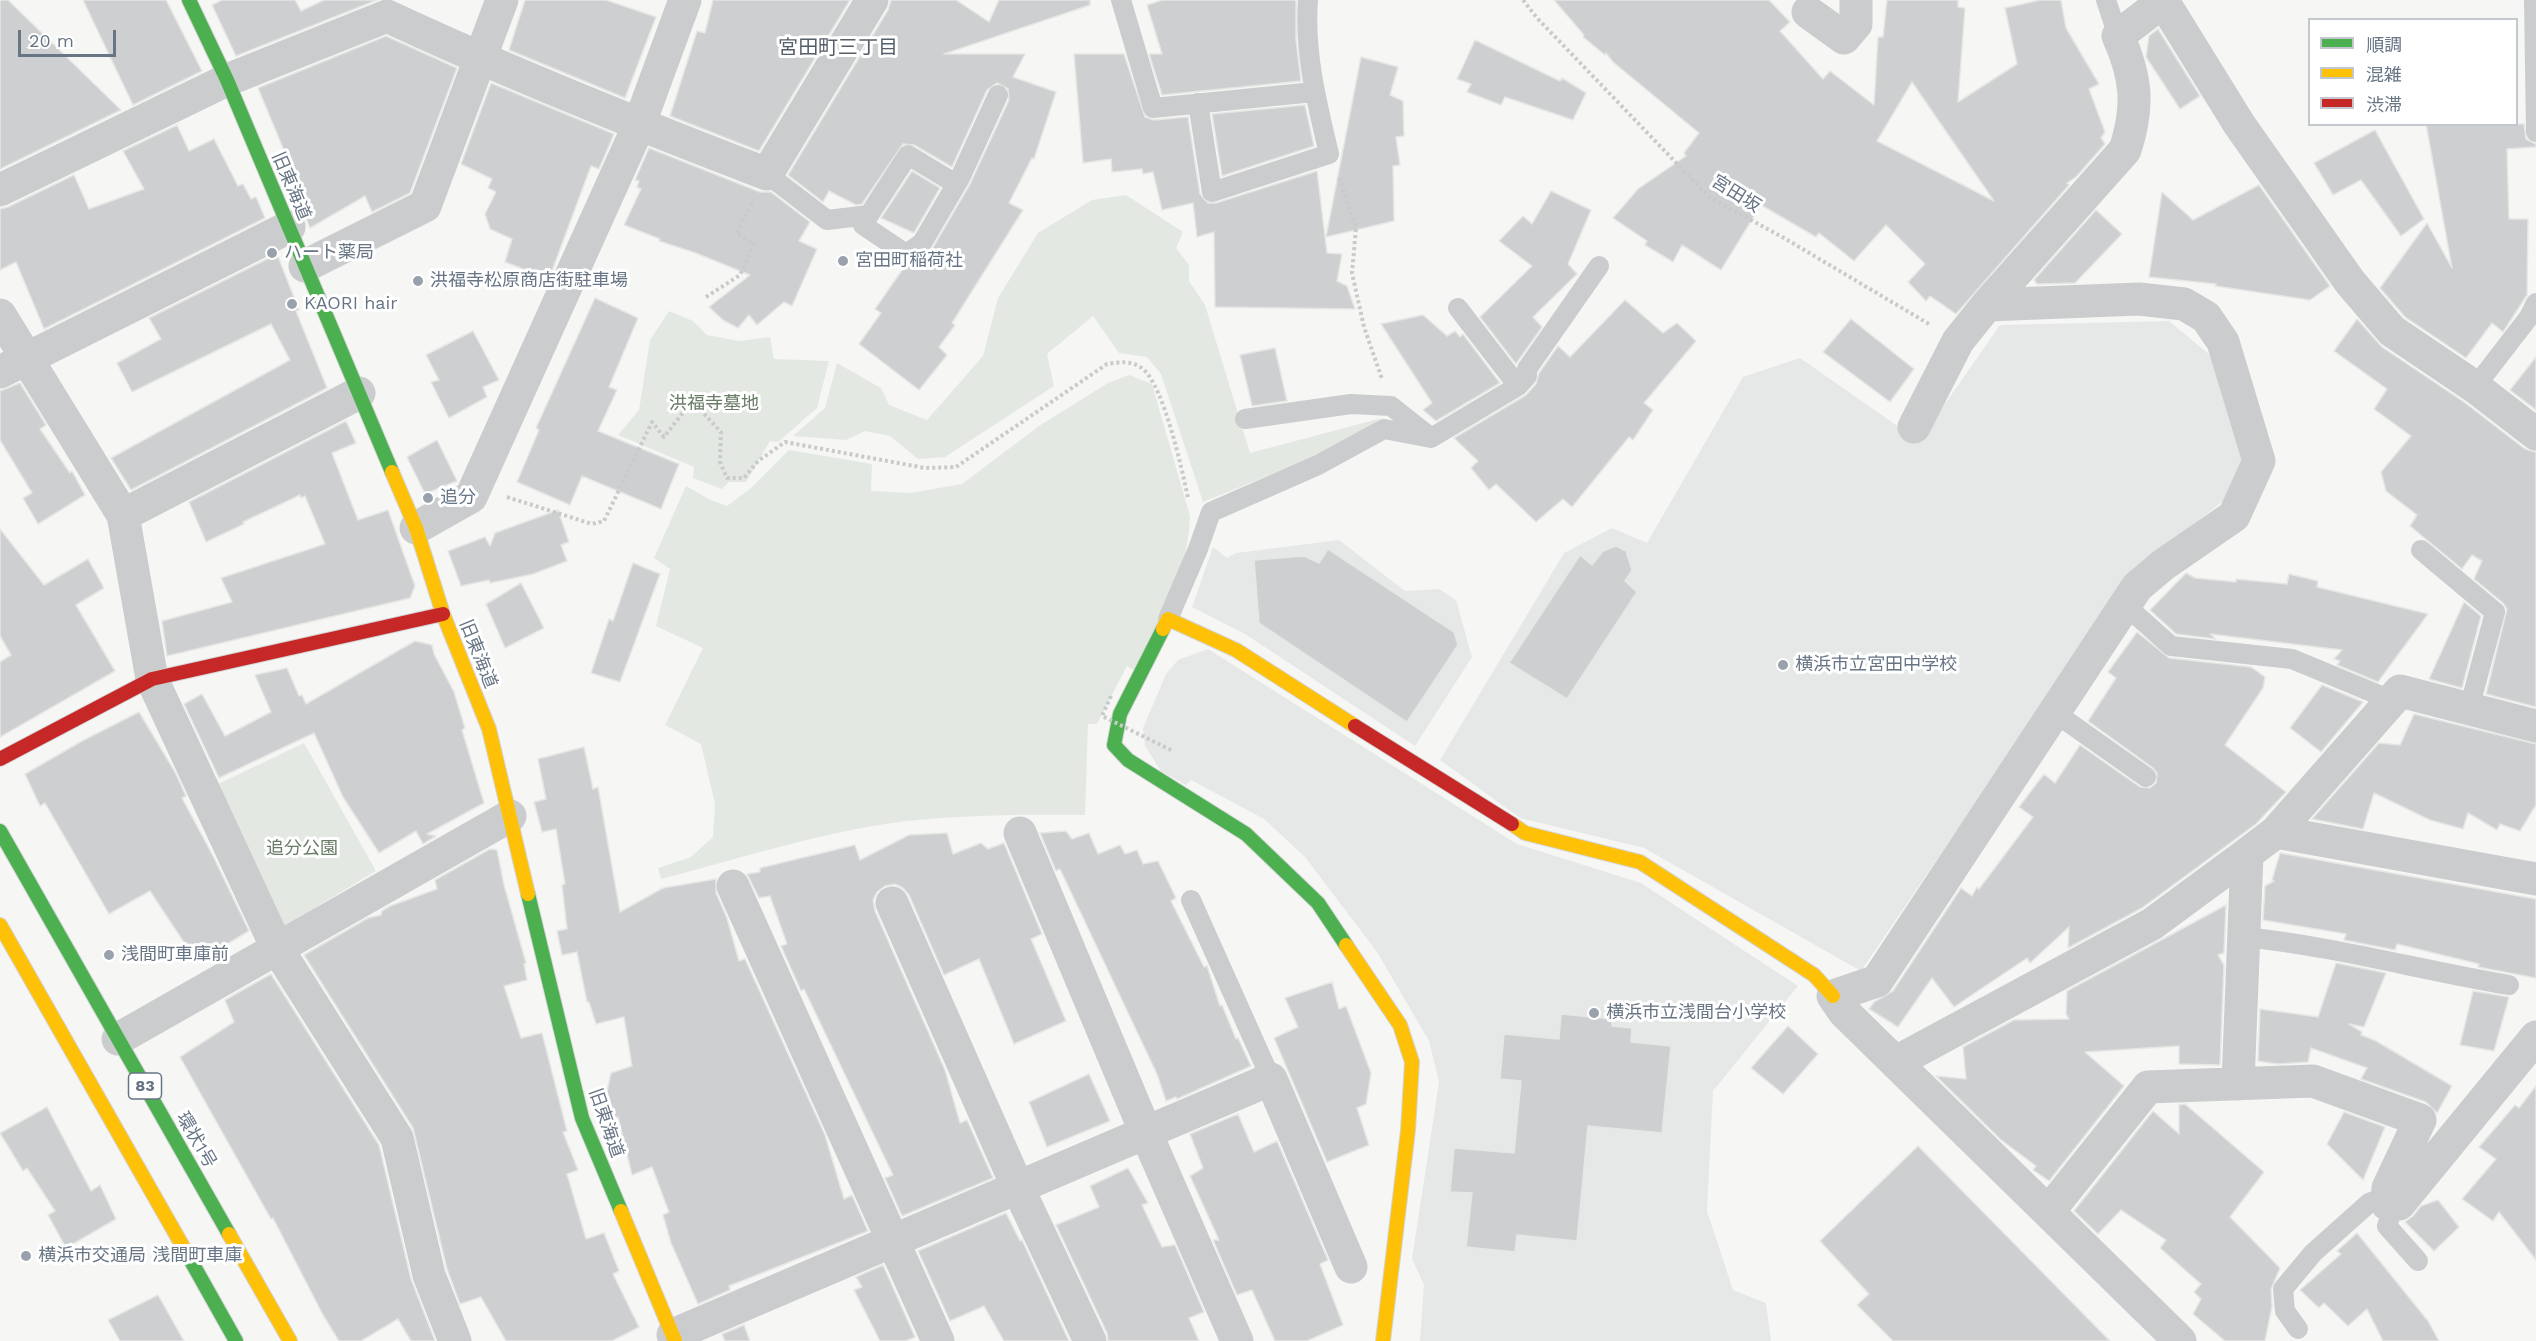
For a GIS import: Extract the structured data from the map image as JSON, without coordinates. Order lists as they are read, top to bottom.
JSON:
{
  "streets": {
    "street": ["旧東海道", "83", "環状1号"],
    "path": ["宮田坂"]
  },
  "districts": ["宮田町三丁目"],
  "parks": ["洪福寺墓地", "追分公園"],
  "places": [
    "ハート薬局",
    "宮田町稲荷社",
    "洪福寺松原商店街駐車場",
    "KAORI hair",
    "追分",
    "横浜市立宮田中学校",
    "浅間町車庫前",
    "横浜市立浅間台小学校",
    "横浜市交通局 浅間町車庫"
  ],
  "legend": ["順調", "混雑", "渋滞"],
  "scale_bar": "20 m"
}
